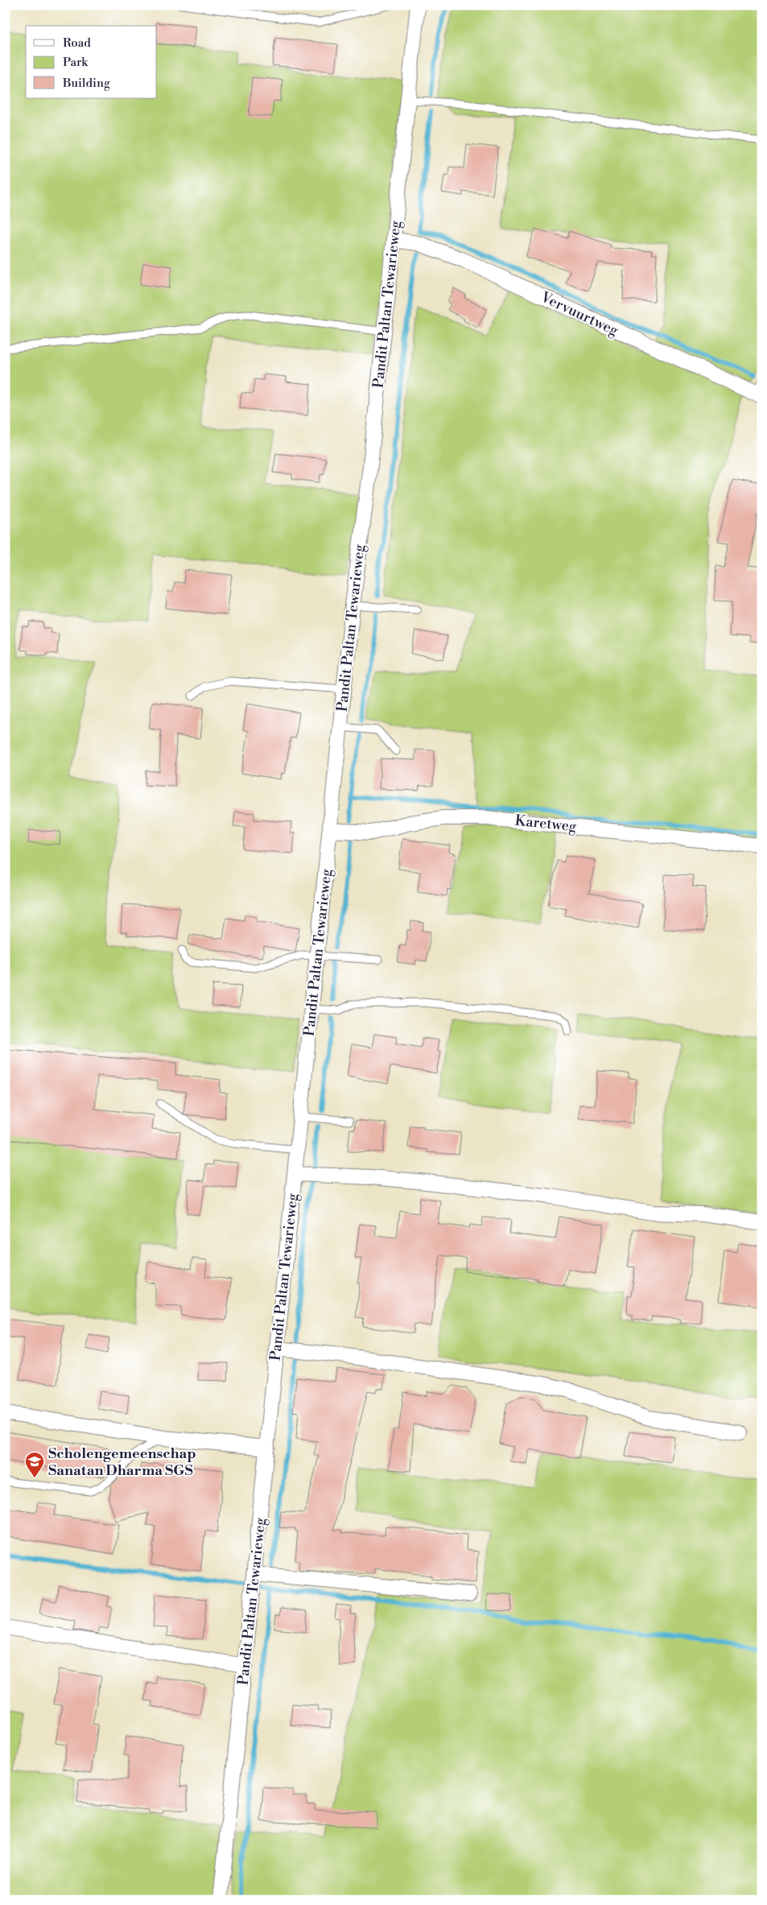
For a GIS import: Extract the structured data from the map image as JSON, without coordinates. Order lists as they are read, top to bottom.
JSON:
{
  "streets": {
    "street": ["Pandit Paltan Tewarieweg", "Vervuurtweg", "Karetweg"]
  },
  "crossings": [
    ["Pandit Paltan Tewarieweg", "Vervuurtweg"],
    ["Pandit Paltan Tewarieweg", "Karetweg"]
  ],
  "places": {
    "school or university": ["Scholengemeenschap Sanatan Dharma SGS"]
  },
  "legend": ["Road", "Park", "Building"]
}
